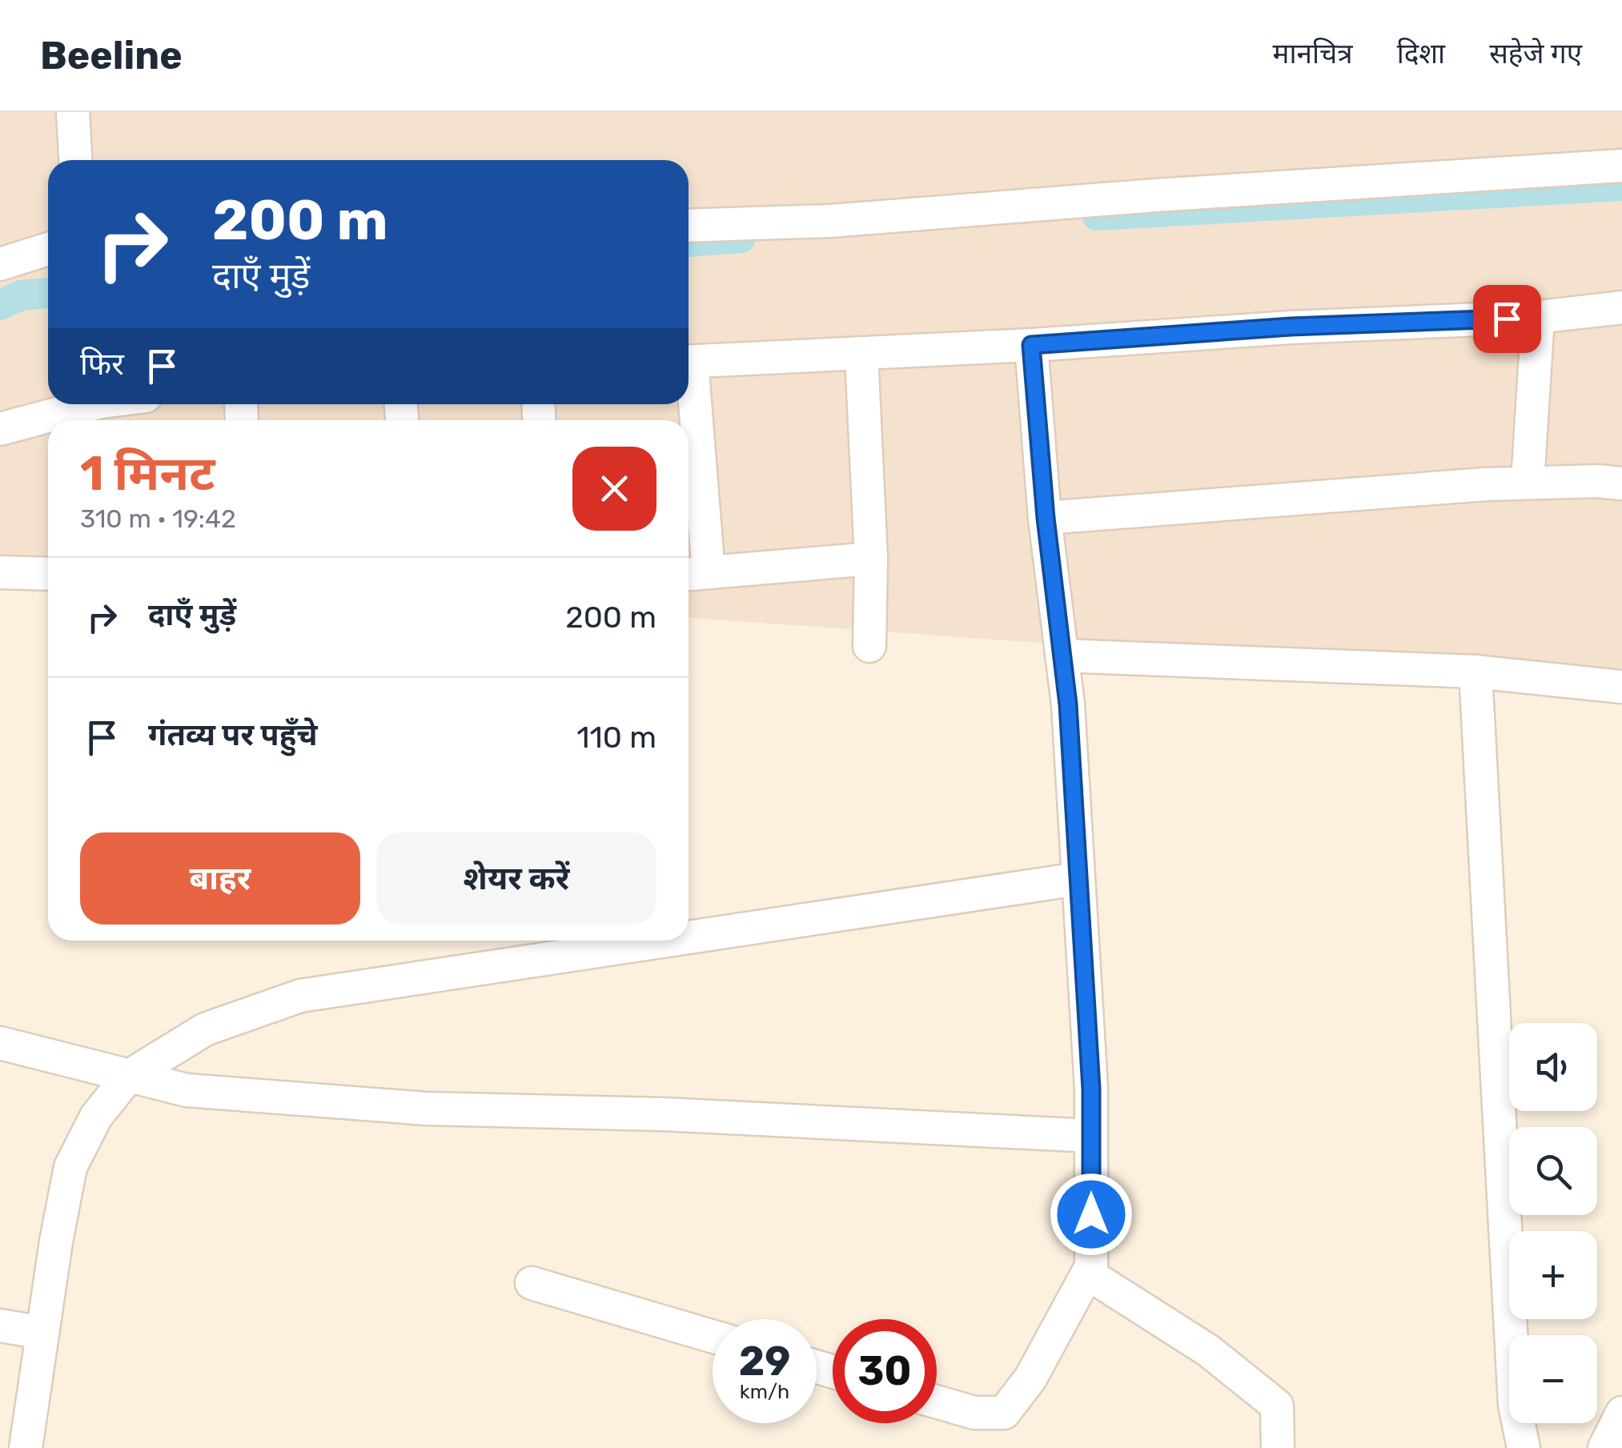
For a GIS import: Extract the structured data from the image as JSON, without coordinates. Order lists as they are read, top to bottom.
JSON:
{
  "page": {
    "header": "Beeline",
    "nav": ["मानचित्र", "दिशा", "सहेजे गए"],
    "turn": ["200 m", "दाएँ मुड़ें"],
    "then": "फिर",
    "heading": ["1 मिनट", "310 m · 19:42"],
    "list": [
      {
        "name": "दाएँ मुड़ें",
        "value": "200 m"
      },
      {
        "name": "गंतव्य पर पहुँचे",
        "value": "110 m"
      }
    ],
    "buttons": ["बाहर", "शेयर करें"],
    "map_buttons": ["+", "−"],
    "speed": "29 km/h",
    "limit": "30"
  }
}
